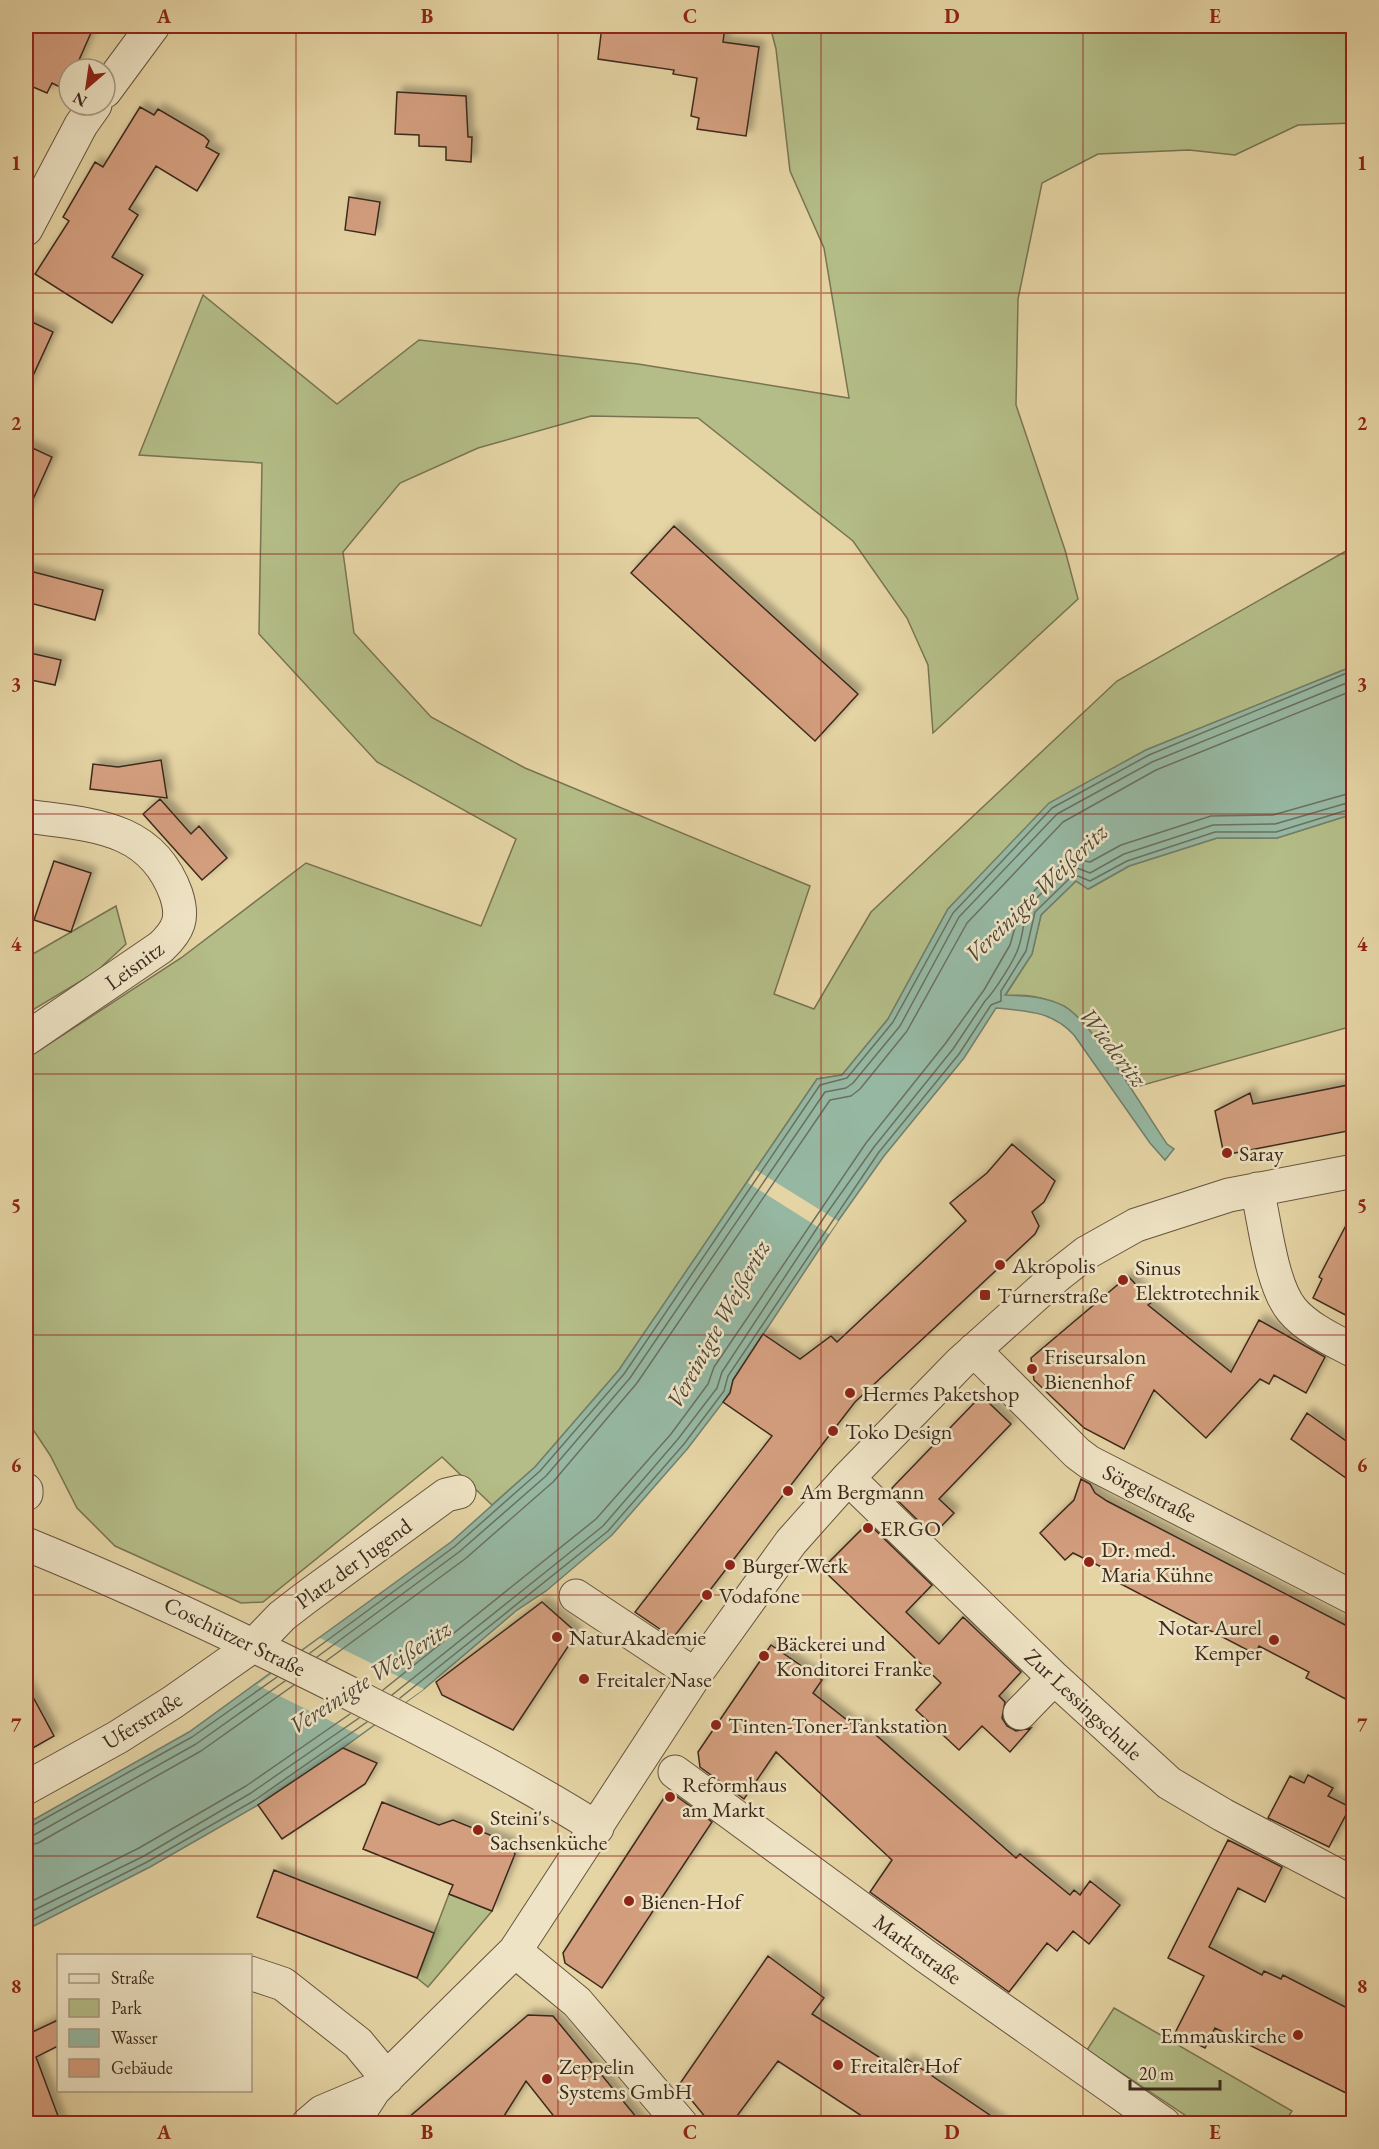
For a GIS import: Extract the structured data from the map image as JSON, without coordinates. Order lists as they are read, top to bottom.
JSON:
{
  "streets": {
    "street": [
      "Leisnitz",
      "Sörgelstraße",
      "Platz der Jugend",
      "Coschützer Straße",
      "Zur Lessingschule",
      "Uferstraße",
      "Marktstraße"
    ]
  },
  "crossings": [
    ["Platz der Jugend", "Coschützer Straße"],
    ["Platz der Jugend", "Uferstraße"],
    ["Coschützer Straße", "Uferstraße"]
  ],
  "water": ["Vereinigte Weißeritz", "Wiederitz"],
  "places": {
    "other": [
      "Saray",
      "Akropolis",
      "Sinus Elektrotechnik",
      "Friseursalon Bienenhof",
      "Hermes Paketshop",
      "Toko Design",
      "Am Bergmann",
      "ERGO",
      "Dr. med. Maria Kühne",
      "Burger-Werk",
      "Vodafone",
      "NaturAkademie",
      "Notar Aurel Kemper",
      "Bäckerei und Konditorei Franke",
      "Freitaler Nase",
      "Tinten-Toner-Tankstation",
      "Reformhaus am Markt",
      "Steini's Sachsenküche",
      "Bienen-Hof",
      "Emmauskirche",
      "Freitaler Hof",
      "Zeppelin Systems GmbH"
    ],
    "transit": ["Turnerstraße"]
  },
  "legend": [
    "Straße",
    "Park",
    "Wasser",
    "Gebäude"
  ],
  "scale_bar": "20 m",
  "north": "bottom left",
  "grid": {
    "columns": [
      "A",
      "B",
      "C",
      "D",
      "E"
    ],
    "rows": [
      "1",
      "2",
      "3",
      "4",
      "5",
      "6",
      "7",
      "8"
    ]
  }
}
